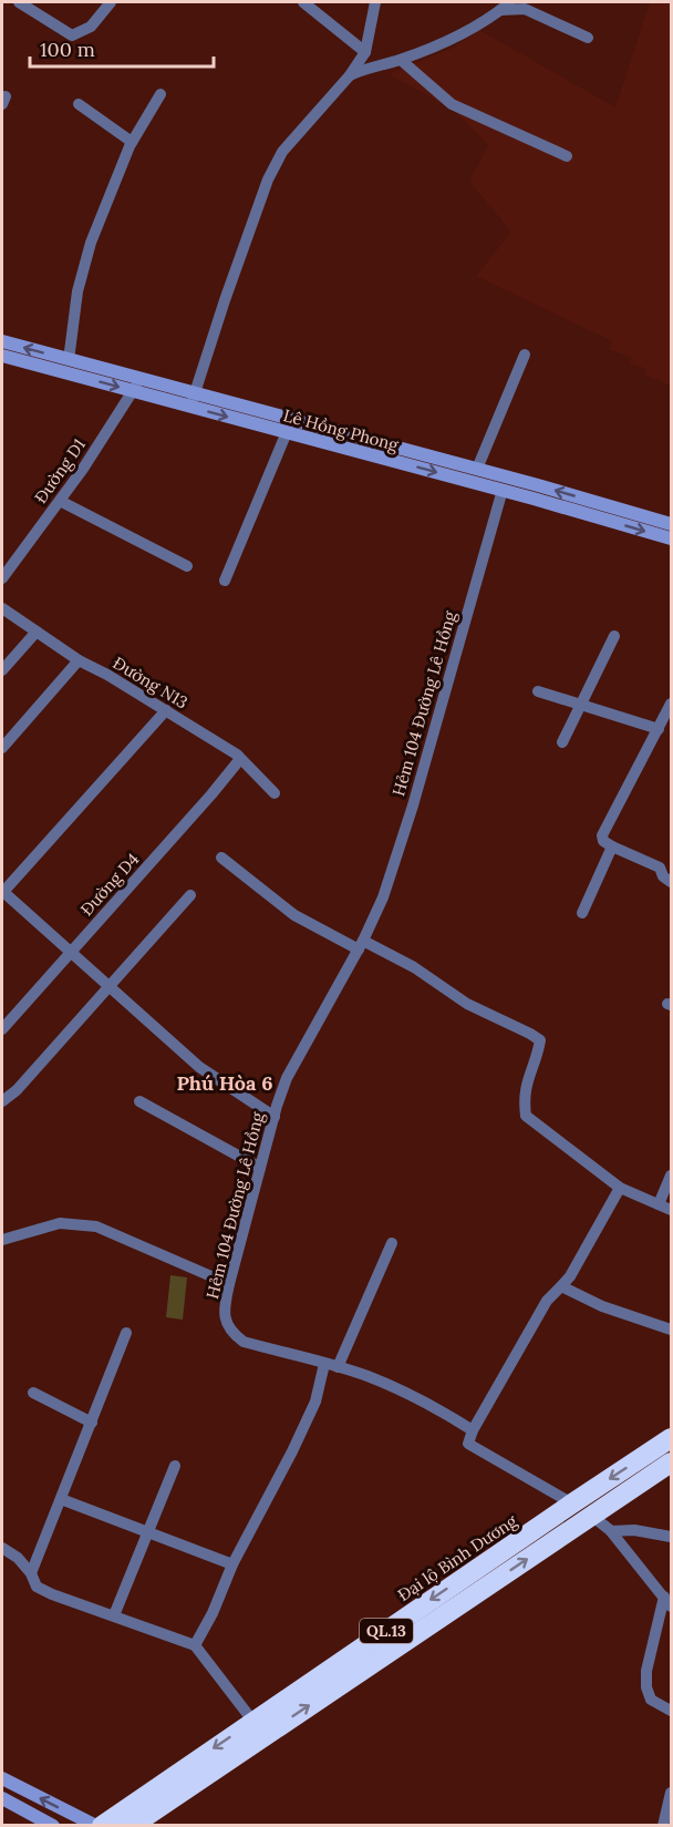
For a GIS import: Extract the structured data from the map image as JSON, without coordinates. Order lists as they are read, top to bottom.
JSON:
{
  "streets": {
    "highway": ["Đại lộ Bình Dương", "QL.13"],
    "street": [
      "Lê Hồng Phong",
      "Đường D1",
      "Đường N13",
      "Hẻm 104 Đường Lê Hồng",
      "Đường D4"
    ]
  },
  "crossings": [
    ["Lê Hồng Phong", "Đường D1"],
    ["Lê Hồng Phong", "Hẻm 104 Đường Lê Hồng"],
    ["Đường N13", "Đường D4"]
  ],
  "districts": ["Phú Hòa 6"],
  "scale_bar": "100 m"
}
